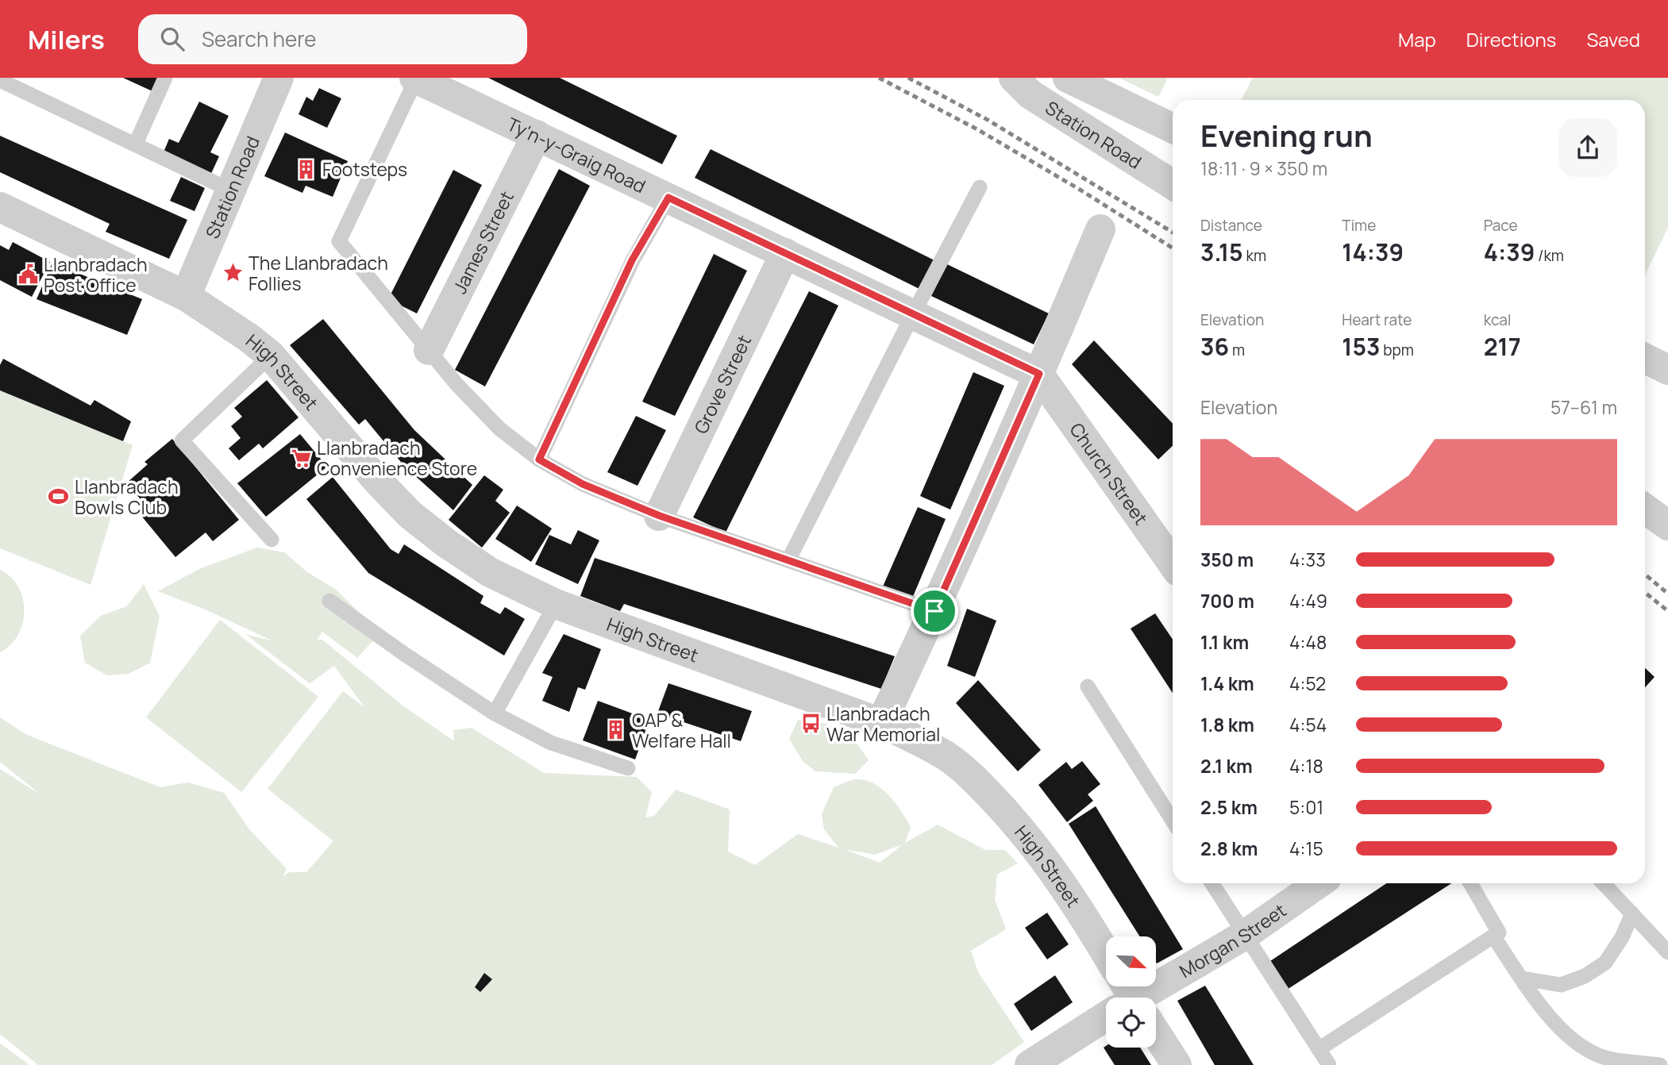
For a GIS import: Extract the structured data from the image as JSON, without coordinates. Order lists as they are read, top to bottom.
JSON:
{
  "streets": {
    "street": [
      "Station Road",
      "Ty'n-y-Graig Road",
      "James Street",
      "High Street",
      "Grove Street",
      "Church Street",
      "Morgan Street"
    ]
  },
  "crossings": [
    ["Station Road", "High Street"],
    ["Ty'n-y-Graig Road", "James Street"],
    ["Ty'n-y-Graig Road", "Grove Street"],
    ["Ty'n-y-Graig Road", "Church Street"]
  ],
  "places": {
    "building": ["Footsteps", "OAP & Welfare Hall"],
    "place": ["The Llanbradach Follies"],
    "public building": ["Llanbradach Post Office"],
    "supermarket": ["Llanbradach Convenience Store"],
    "sports": ["Llanbradach Bowls Club"],
    "bus stop": ["Llanbradach War Memorial"]
  },
  "north": "bottom right",
  "page": {
    "header": "Milers",
    "search": "Search here",
    "nav": ["Map", "Directions", "Saved"],
    "heading": ["Evening run", "18:11 · 9 × 350 m"],
    "stats": [
      ["Distance", "3.15 km"],
      ["Time", "14:39"],
      ["Pace", "4:39 /km"],
      ["Elevation", "36 m"],
      ["Heart rate", "153 bpm"],
      ["kcal", "217"]
    ],
    "chart": ["Elevation", "57–61 m"],
    "list": [
      {
        "name": "350 m",
        "note": "4:33"
      },
      {
        "name": "700 m",
        "note": "4:49"
      },
      {
        "name": "1.1 km",
        "note": "4:48"
      },
      {
        "name": "1.4 km",
        "note": "4:52"
      },
      {
        "name": "1.8 km",
        "note": "4:54"
      },
      {
        "name": "2.1 km",
        "note": "4:18"
      },
      {
        "name": "2.5 km",
        "note": "5:01"
      },
      {
        "name": "2.8 km",
        "note": "4:15"
      }
    ]
  }
}
